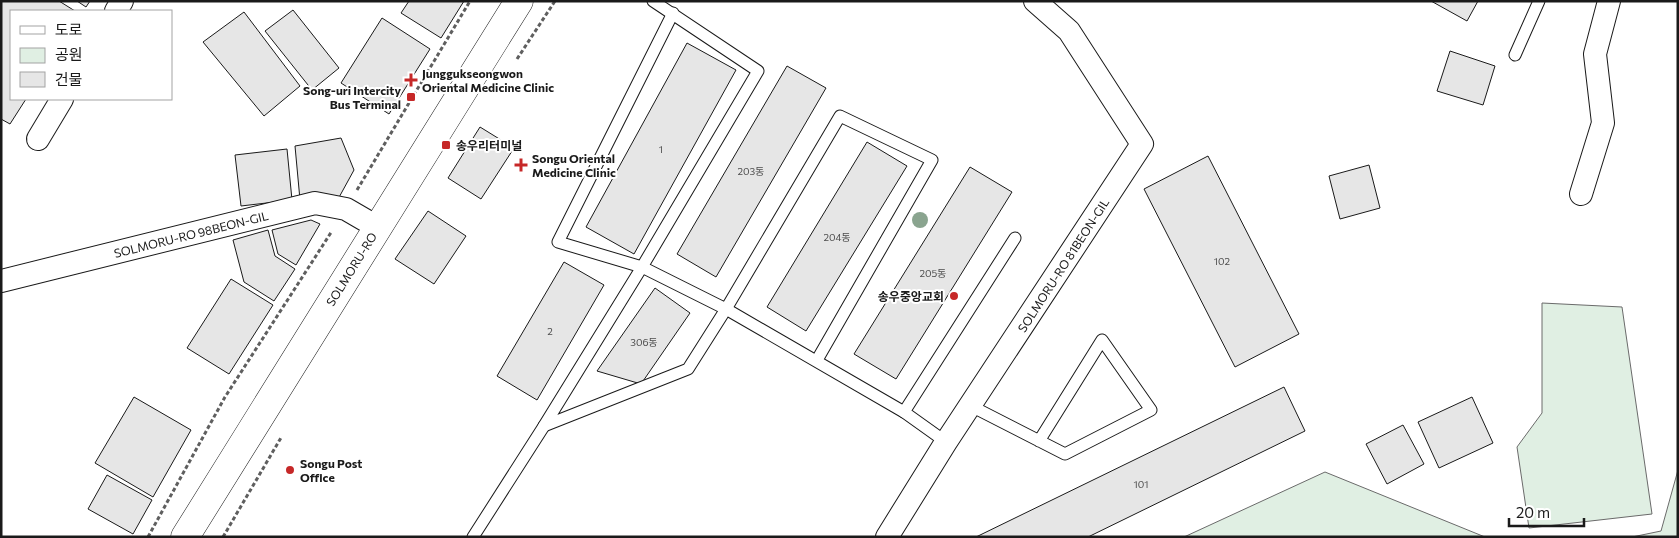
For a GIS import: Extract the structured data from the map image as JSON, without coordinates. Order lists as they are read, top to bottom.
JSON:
{
  "streets": {
    "main road": ["SOLMORU-RO"],
    "street": ["SOLMORU-RO 98BEON-GIL", "SOLMORU-RO 81BEON-GIL"]
  },
  "crossings": [
    ["SOLMORU-RO 98BEON-GIL", "SOLMORU-RO"]
  ],
  "places": {
    "health": ["Junggukseongwon Oriental Medicine Clinic", "Songu Oriental Medicine Clinic"],
    "transit": ["Song-uri Intercity Bus Terminal", "송우리터미널"],
    "other": ["송우중앙교회", "Songu Post Office"]
  },
  "house_numbers": [
    "1",
    "203동",
    "204동",
    "102",
    "205동",
    "2",
    "306동",
    "101"
  ],
  "legend": ["도로", "공원", "건물"],
  "scale_bar": "20 m"
}
